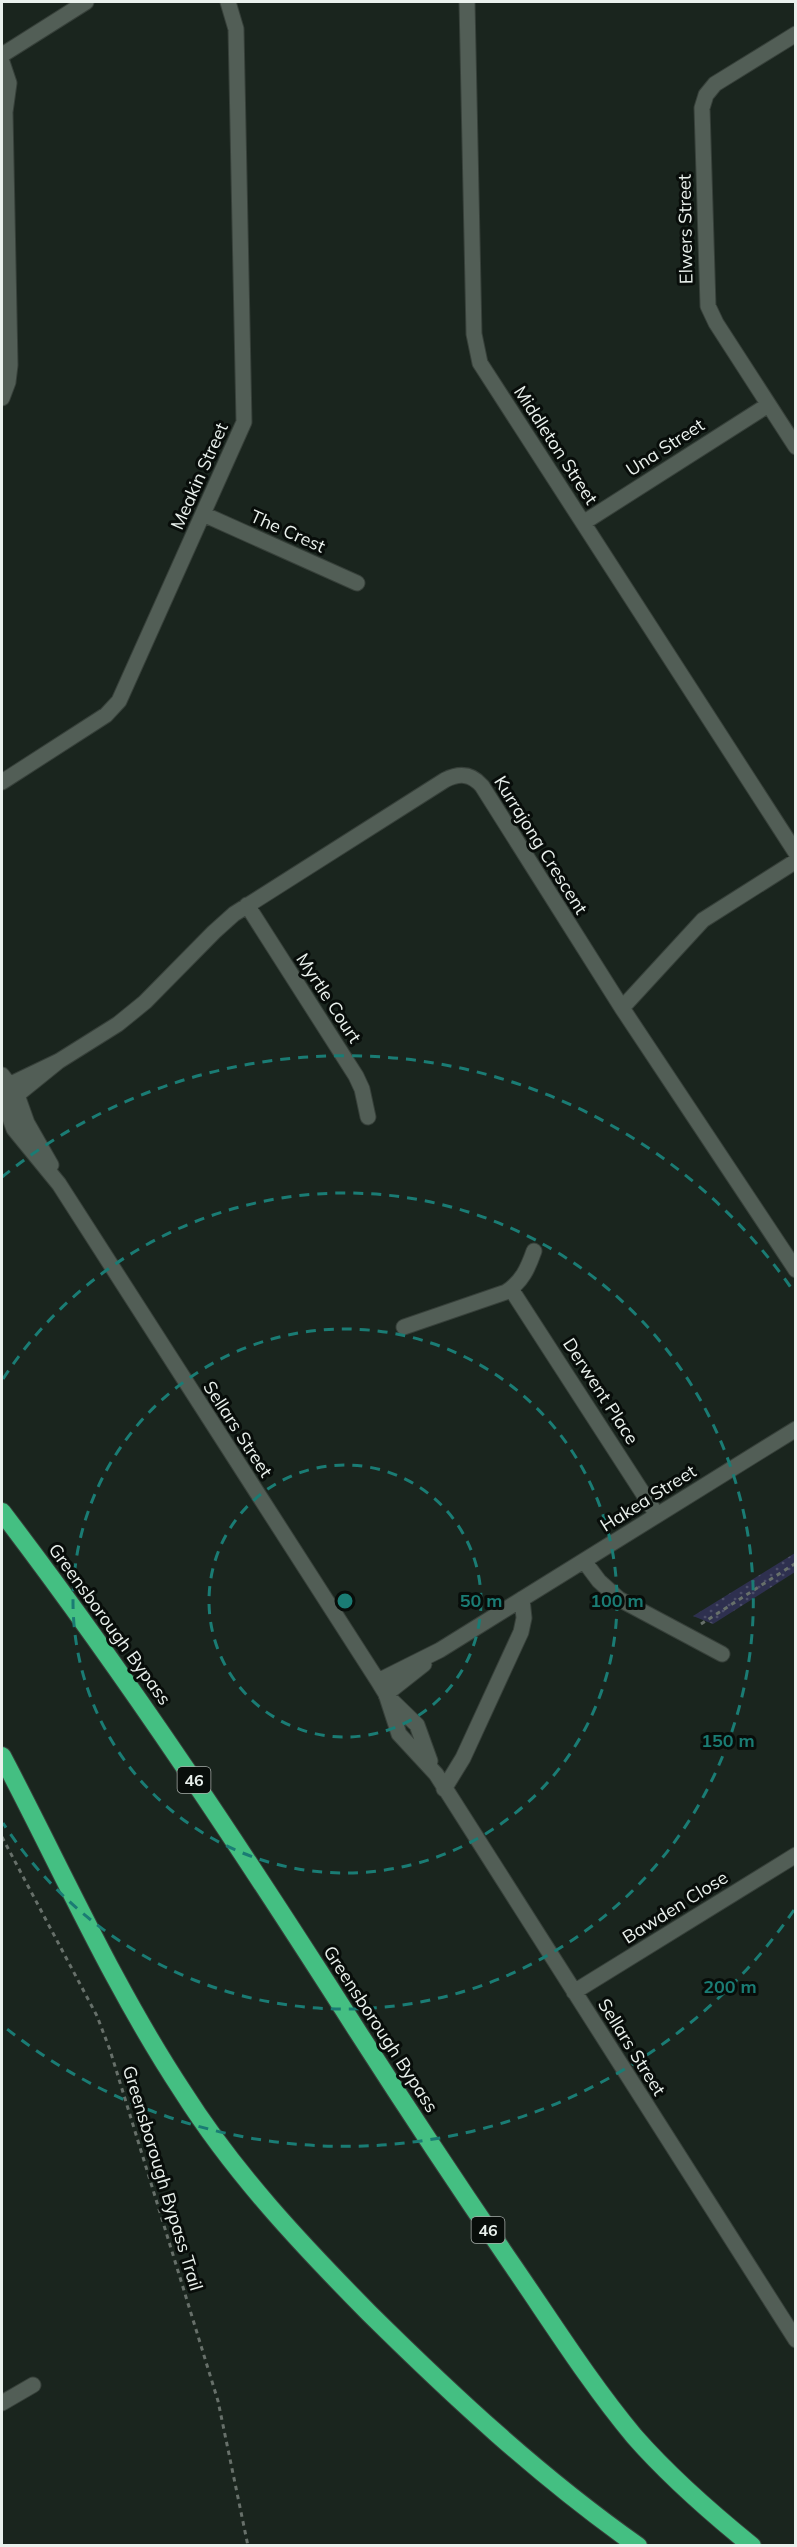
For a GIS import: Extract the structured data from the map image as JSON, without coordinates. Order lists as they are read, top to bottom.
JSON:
{
  "streets": {
    "highway": ["Greensborough Bypass", "46"],
    "street": [
      "Elwers Street",
      "Middleton Street",
      "Una Street",
      "Meakin Street",
      "The Crest",
      "Kurrajong Crescent",
      "Myrtle Court",
      "Derwent Place",
      "Sellars Street",
      "Hakea Street",
      "Bawden Close"
    ],
    "path": ["Greensborough Bypass Trail"]
  },
  "crossings": [
    ["Elwers Street", "Una Street"],
    ["Middleton Street", "Una Street"],
    ["Meakin Street", "The Crest"],
    ["Kurrajong Crescent", "Myrtle Court"],
    ["Kurrajong Crescent", "Sellars Street"],
    ["Derwent Place", "Hakea Street"],
    ["Sellars Street", "Hakea Street"],
    ["Sellars Street", "Bawden Close"]
  ],
  "rings": [
    "50 m",
    "100 m",
    "150 m",
    "200 m"
  ]
}
